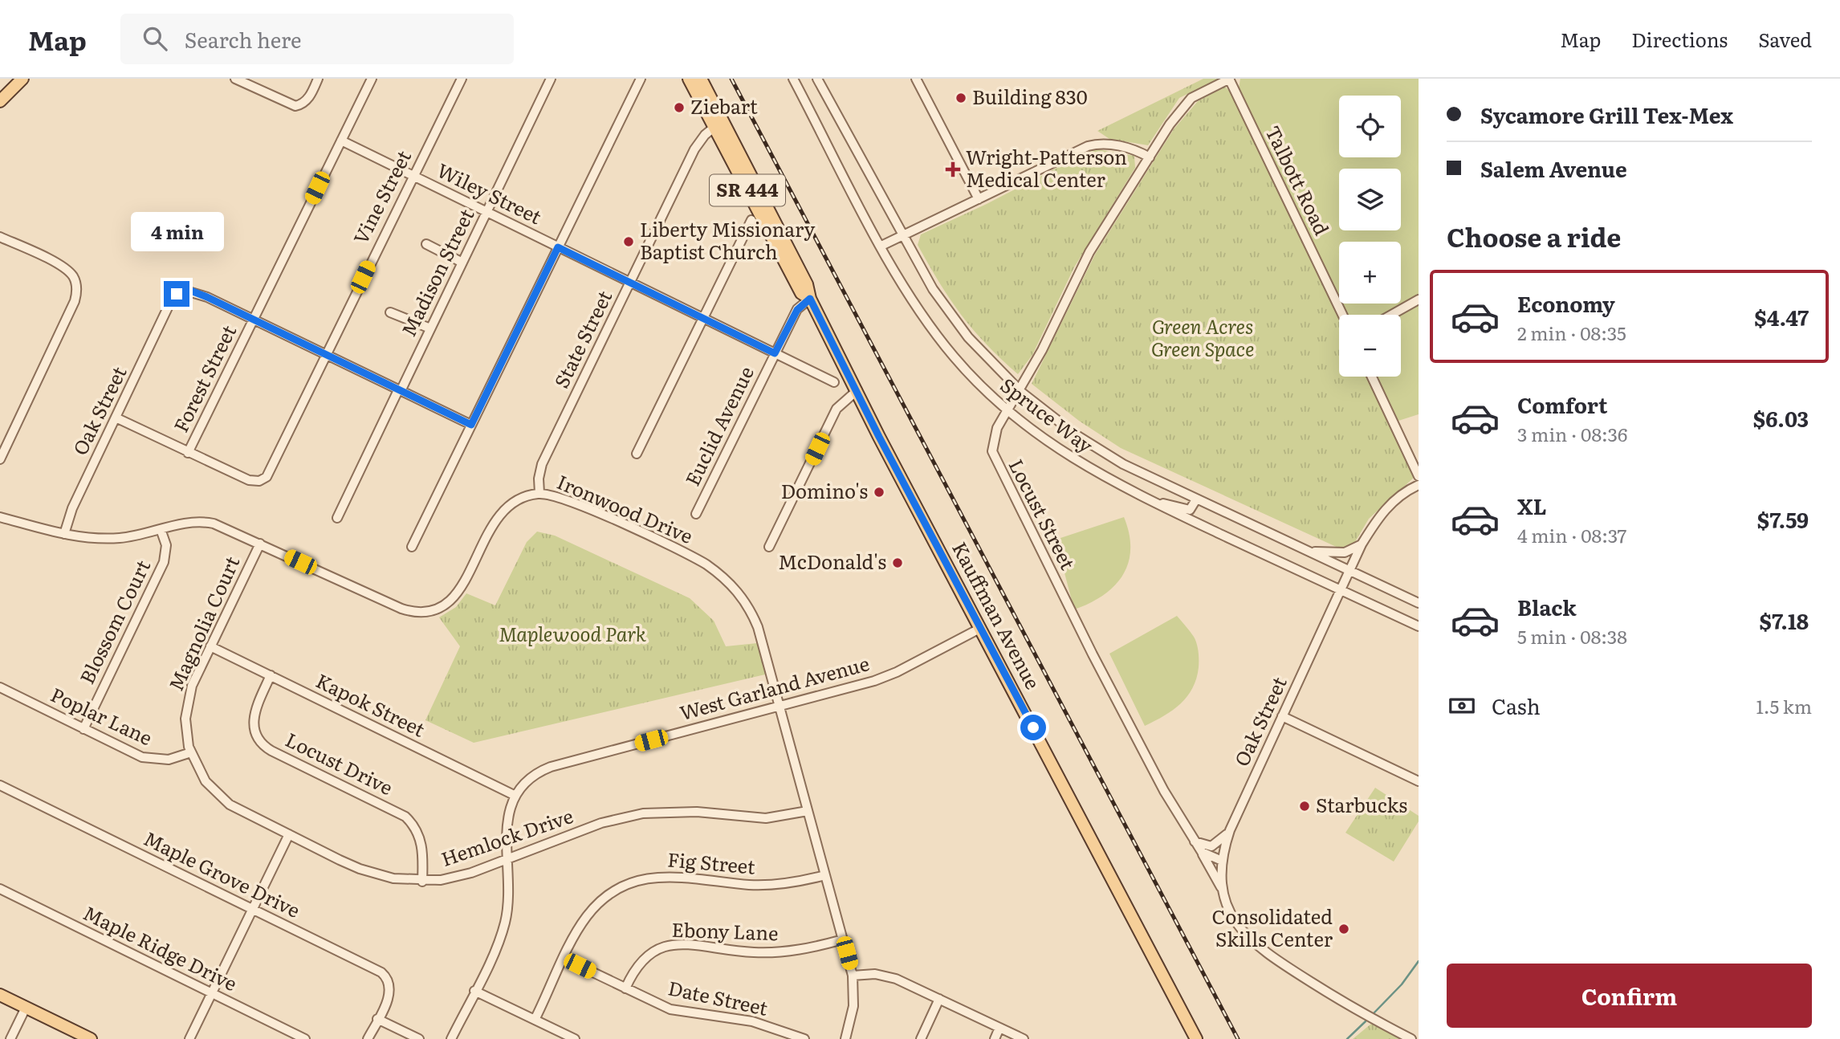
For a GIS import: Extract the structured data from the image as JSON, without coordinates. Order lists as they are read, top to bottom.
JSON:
{
  "streets": {
    "main road": ["SR 444", "Kauffman Avenue"],
    "street": [
      "Talbott Road",
      "Wiley Street",
      "Vine Street",
      "Madison Street",
      "State Street",
      "Forest Street",
      "Oak Street",
      "Spruce Way",
      "Euclid Avenue",
      "Ironwood Drive",
      "Locust Street",
      "Blossom Court",
      "Magnolia Court",
      "West Garland Avenue",
      "Kapok Street",
      "Poplar Lane",
      "Locust Drive",
      "Hemlock Drive",
      "Fig Street",
      "Maple Grove Drive",
      "Ebony Lane",
      "Maple Ridge Drive",
      "Date Street"
    ]
  },
  "crossings": [
    ["Talbott Road", "Locust Street"],
    ["Wiley Street", "Vine Street"],
    ["Wiley Street", "Madison Street"],
    ["Wiley Street", "State Street"],
    ["Wiley Street", "Forest Street"],
    ["Wiley Street", "Euclid Avenue"],
    ["Vine Street", "Forest Street"],
    ["State Street", "Ironwood Drive"],
    ["State Street", "Kauffman Avenue"],
    ["Forest Street", "Oak Street"],
    ["Oak Street", "Spruce Way"],
    ["Oak Street", "Ironwood Drive"],
    ["Oak Street", "Locust Street"],
    ["Spruce Way", "Locust Street"],
    ["Euclid Avenue", "Kauffman Avenue"],
    ["Ironwood Drive", "Blossom Court"],
    ["Ironwood Drive", "Magnolia Court"],
    ["Ironwood Drive", "West Garland Avenue"],
    ["Ironwood Drive", "Hemlock Drive"],
    ["Ironwood Drive", "Fig Street"],
    ["Ironwood Drive", "Ebony Lane"],
    ["Kauffman Avenue", "West Garland Avenue"],
    ["Blossom Court", "Poplar Lane"],
    ["Magnolia Court", "Kapok Street"],
    ["Magnolia Court", "Poplar Lane"],
    ["Magnolia Court", "Hemlock Drive"],
    ["West Garland Avenue", "Kapok Street"],
    ["West Garland Avenue", "Hemlock Drive"],
    ["Kapok Street", "Locust Drive"],
    ["Poplar Lane", "Hemlock Drive"],
    ["Locust Drive", "Hemlock Drive"],
    ["Fig Street", "Date Street"],
    ["Ebony Lane", "Date Street"]
  ],
  "parks": ["Green Acres Green Space", "Maplewood Park"],
  "places": {
    "other": [
      "Building 830",
      "Ziebart",
      "Liberty Missionary Baptist Church",
      "Domino's",
      "McDonald's",
      "Starbucks",
      "Consolidated Skills Center"
    ],
    "health": ["Wright-Patterson Medical Center"]
  },
  "page": {
    "header": "Map",
    "search": "Search here",
    "nav": ["Map", "Directions", "Saved"],
    "banner": ["Sycamore Grill Tex-Mex", "Salem Avenue"],
    "map_buttons": ["+", "−"],
    "heading": "Choose a ride",
    "bubble": "4 min",
    "list": [
      {
        "name": "Economy",
        "note": "2 min · 08:35",
        "value": "$4.47"
      },
      {
        "name": "Comfort",
        "note": "3 min · 08:36",
        "value": "$6.03"
      },
      {
        "name": "XL",
        "note": "4 min · 08:37",
        "value": "$7.59"
      },
      {
        "name": "Black",
        "note": "5 min · 08:38",
        "value": "$7.18"
      }
    ],
    "pay": ["Cash", "1.5 km"],
    "buttons": "Confirm"
  }
}
